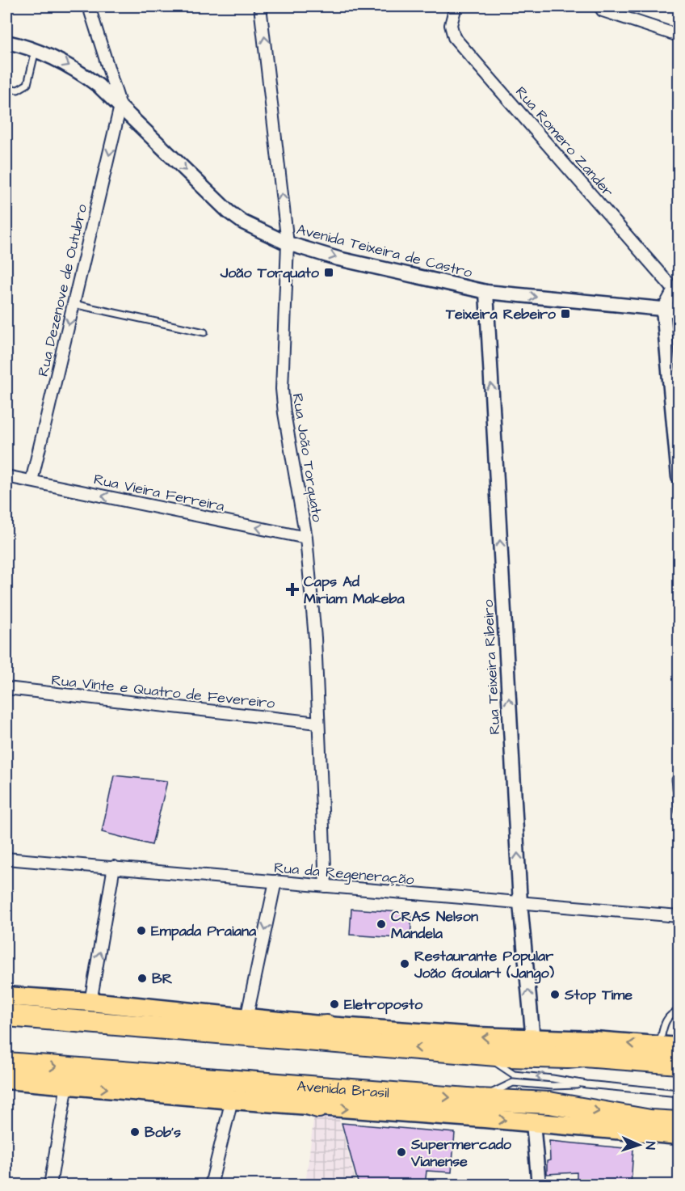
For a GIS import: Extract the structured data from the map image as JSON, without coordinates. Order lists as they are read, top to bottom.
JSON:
{
  "streets": {
    "highway": ["Avenida Brasil"],
    "street": [
      "Rua Romero Zander",
      "Avenida Teixeira de Castro",
      "Rua Dezenove de Outubro",
      "Rua João Torquato",
      "Rua Vieira Ferreira",
      "Rua Teixeira Ribeiro",
      "Rua Vinte e Quatro de Fevereiro",
      "Rua da Regeneração"
    ]
  },
  "crossings": [
    ["Avenida Teixeira de Castro", "Rua Dezenove de Outubro"],
    ["Avenida Teixeira de Castro", "Rua João Torquato"],
    ["Avenida Teixeira de Castro", "Rua Teixeira Ribeiro"],
    ["Rua Dezenove de Outubro", "Rua Vieira Ferreira"],
    ["Rua João Torquato", "Rua Vieira Ferreira"],
    ["Rua João Torquato", "Rua Vinte e Quatro de Fevereiro"],
    ["Rua João Torquato", "Rua da Regeneração"],
    ["Rua Teixeira Ribeiro", "Rua da Regeneração"]
  ],
  "one_way": [
    "Avenida Teixeira de Castro",
    "Rua Dezenove de Outubro",
    "Rua Vieira Ferreira",
    "Rua Teixeira Ribeiro"
  ],
  "places": {
    "transit": ["João Torquato", "Teixeira Rebeiro"],
    "health": ["Caps Ad Miriam Makeba"],
    "other": [
      "CRAS Nelson Mandela",
      "Empada Praiana",
      "Restaurante Popular João Goulart (Jango)",
      "BR",
      "Stop Time",
      "Eletroposto",
      "Bob's",
      "Supermercado Vianense"
    ]
  },
  "north": "right"
}
